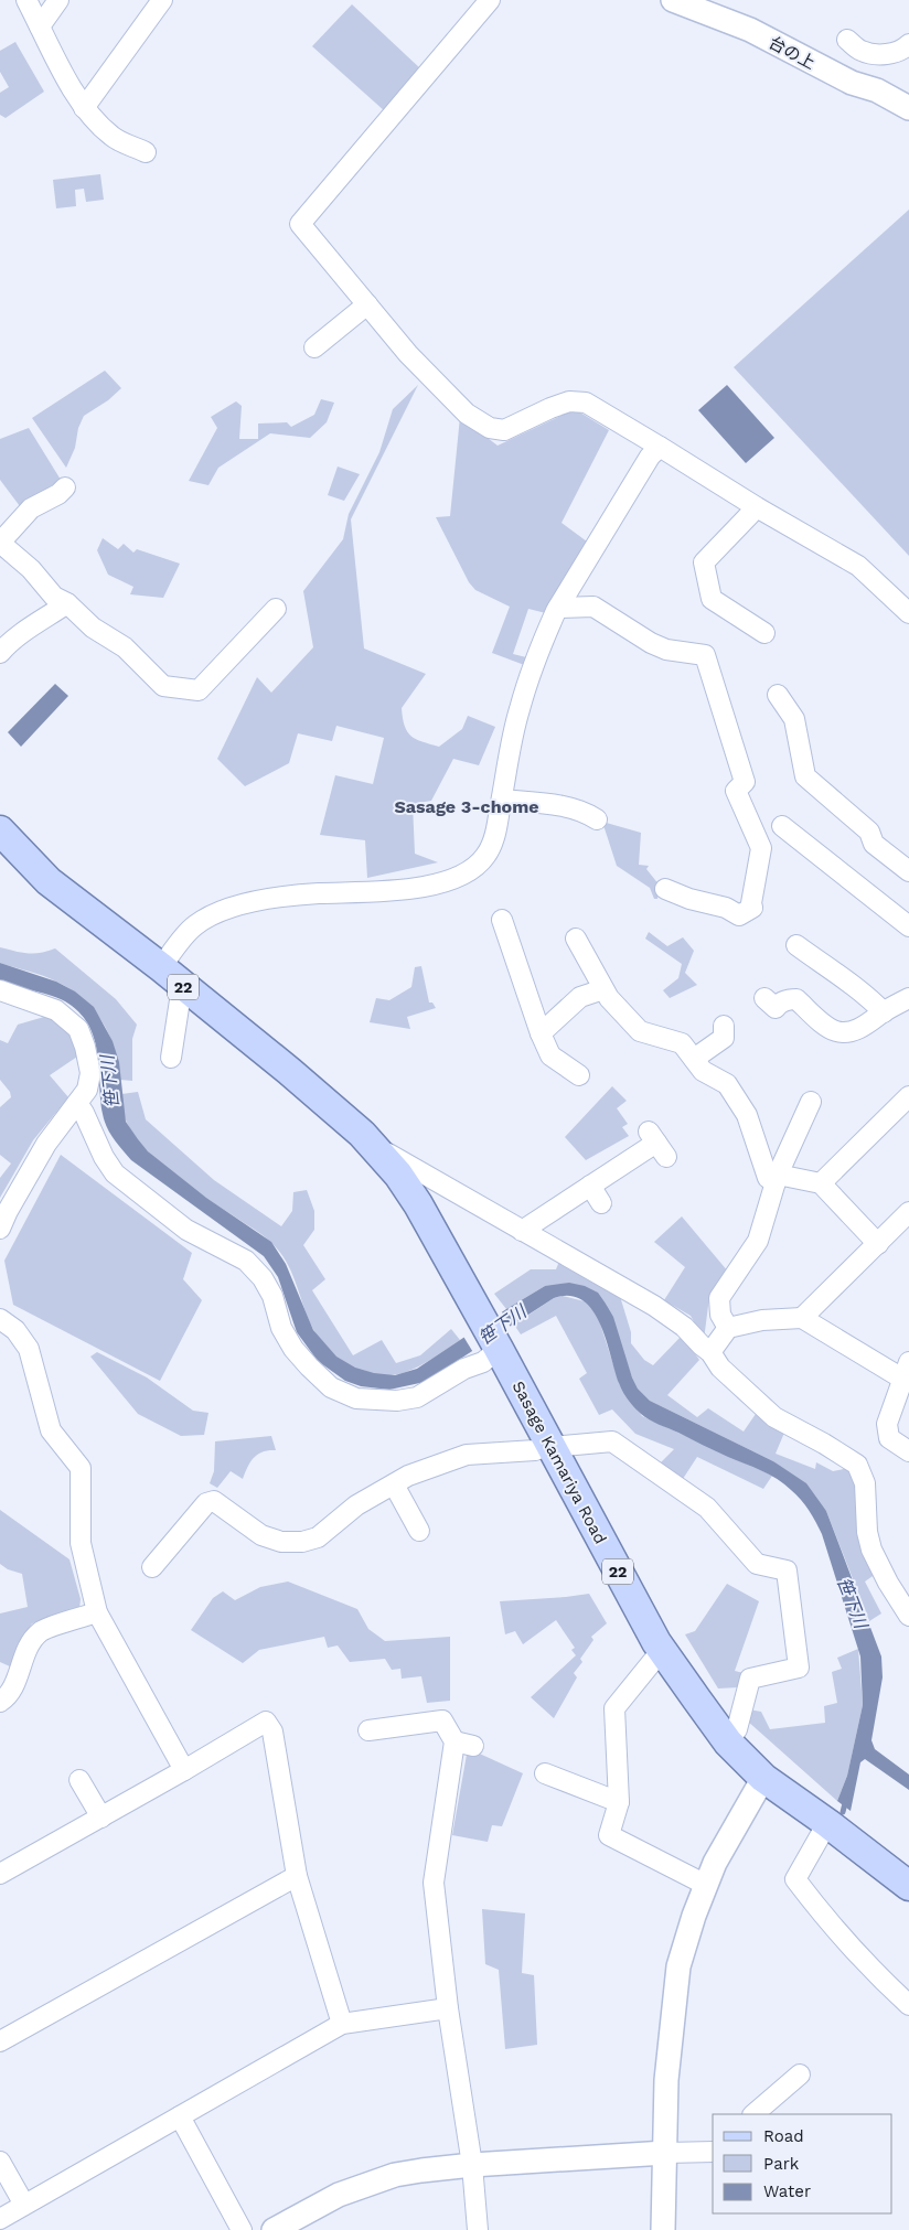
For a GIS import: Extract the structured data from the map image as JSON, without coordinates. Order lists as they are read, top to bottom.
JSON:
{
  "streets": {
    "main road": ["22", "Sasage Kamariya Road"],
    "street": ["台の上"]
  },
  "crossings": [
    ["22", "Sasage Kamariya Road"]
  ],
  "districts": ["Sasage 3-chome"],
  "water": ["笹下川"],
  "legend": ["Road", "Park", "Water"]
}
